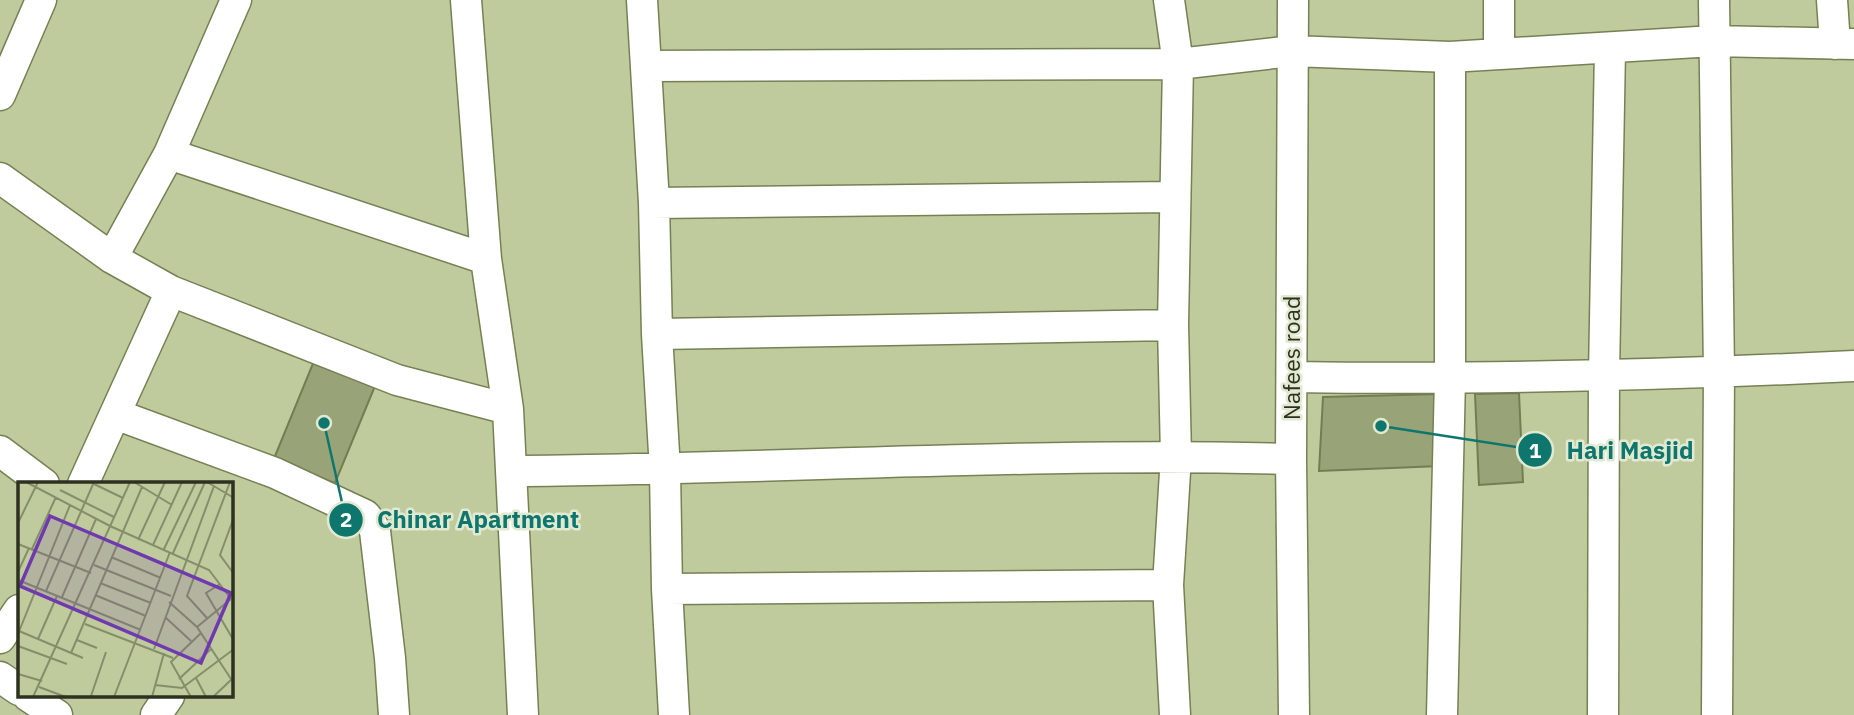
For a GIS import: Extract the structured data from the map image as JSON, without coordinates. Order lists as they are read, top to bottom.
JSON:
{
  "streets": {
    "street": ["Nafees road"]
  },
  "places": ["Chinar Apartment", "Hari Masjid"]
}
